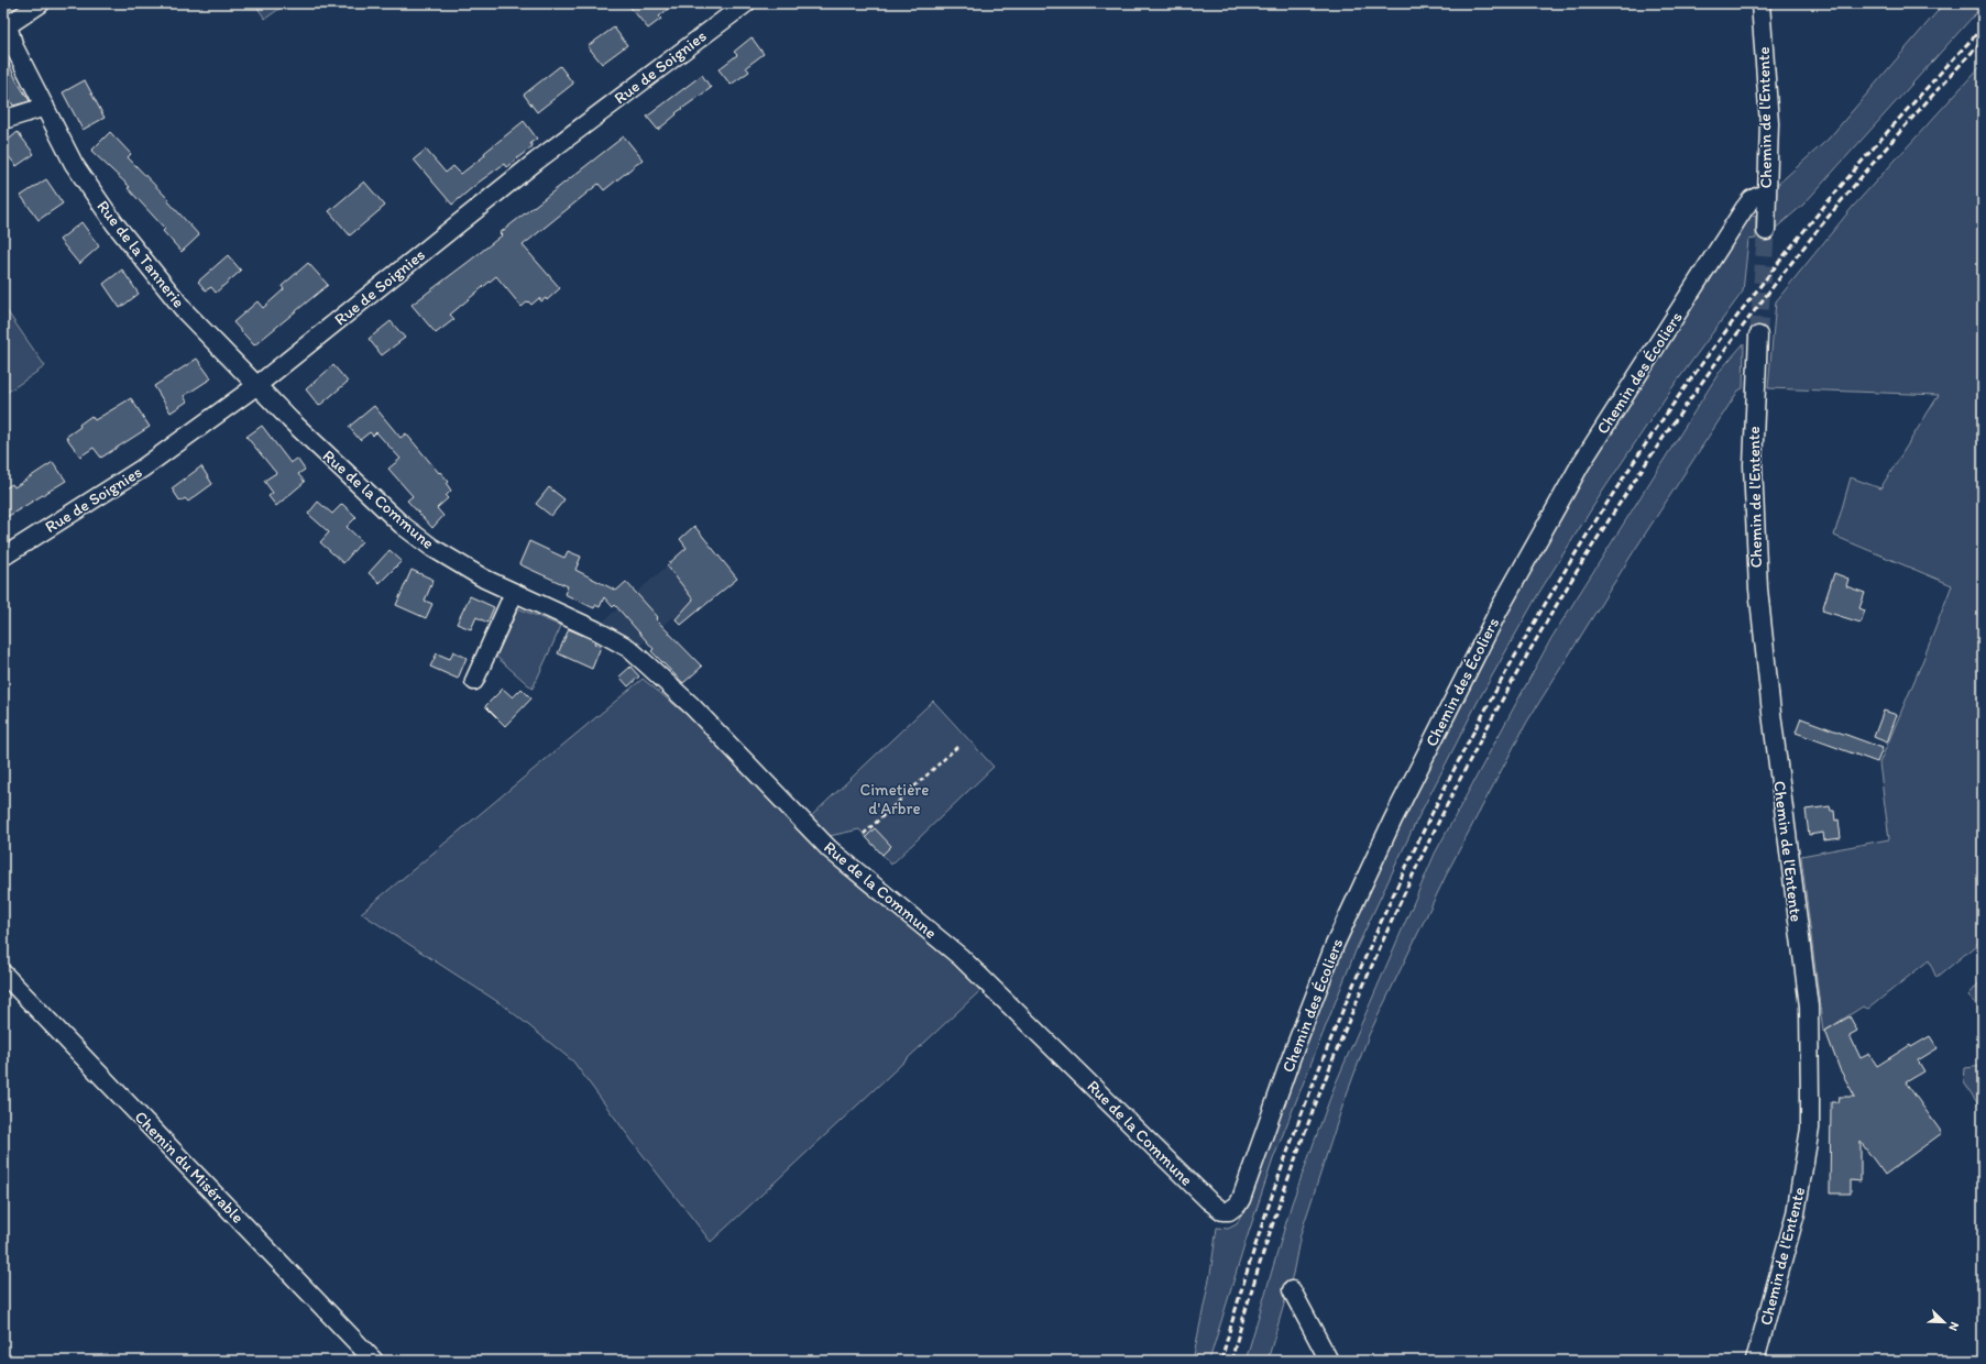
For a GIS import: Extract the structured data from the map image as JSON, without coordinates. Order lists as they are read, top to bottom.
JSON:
{
  "streets": {
    "street": [
      "Rue de Soignies",
      "Chemin de l'Entente",
      "Rue de la Tannerie",
      "Chemin des Écoliers",
      "Rue de la Commune",
      "Chemin du Misérable"
    ]
  },
  "crossings": [
    ["Rue de Soignies", "Rue de la Tannerie"],
    ["Rue de Soignies", "Rue de la Commune"],
    ["Chemin de l'Entente", "Chemin des Écoliers"],
    ["Rue de la Tannerie", "Rue de la Commune"],
    ["Chemin des Écoliers", "Rue de la Commune"]
  ],
  "parks": ["Cimetière d'Arbre"],
  "north": "bottom right"
}
